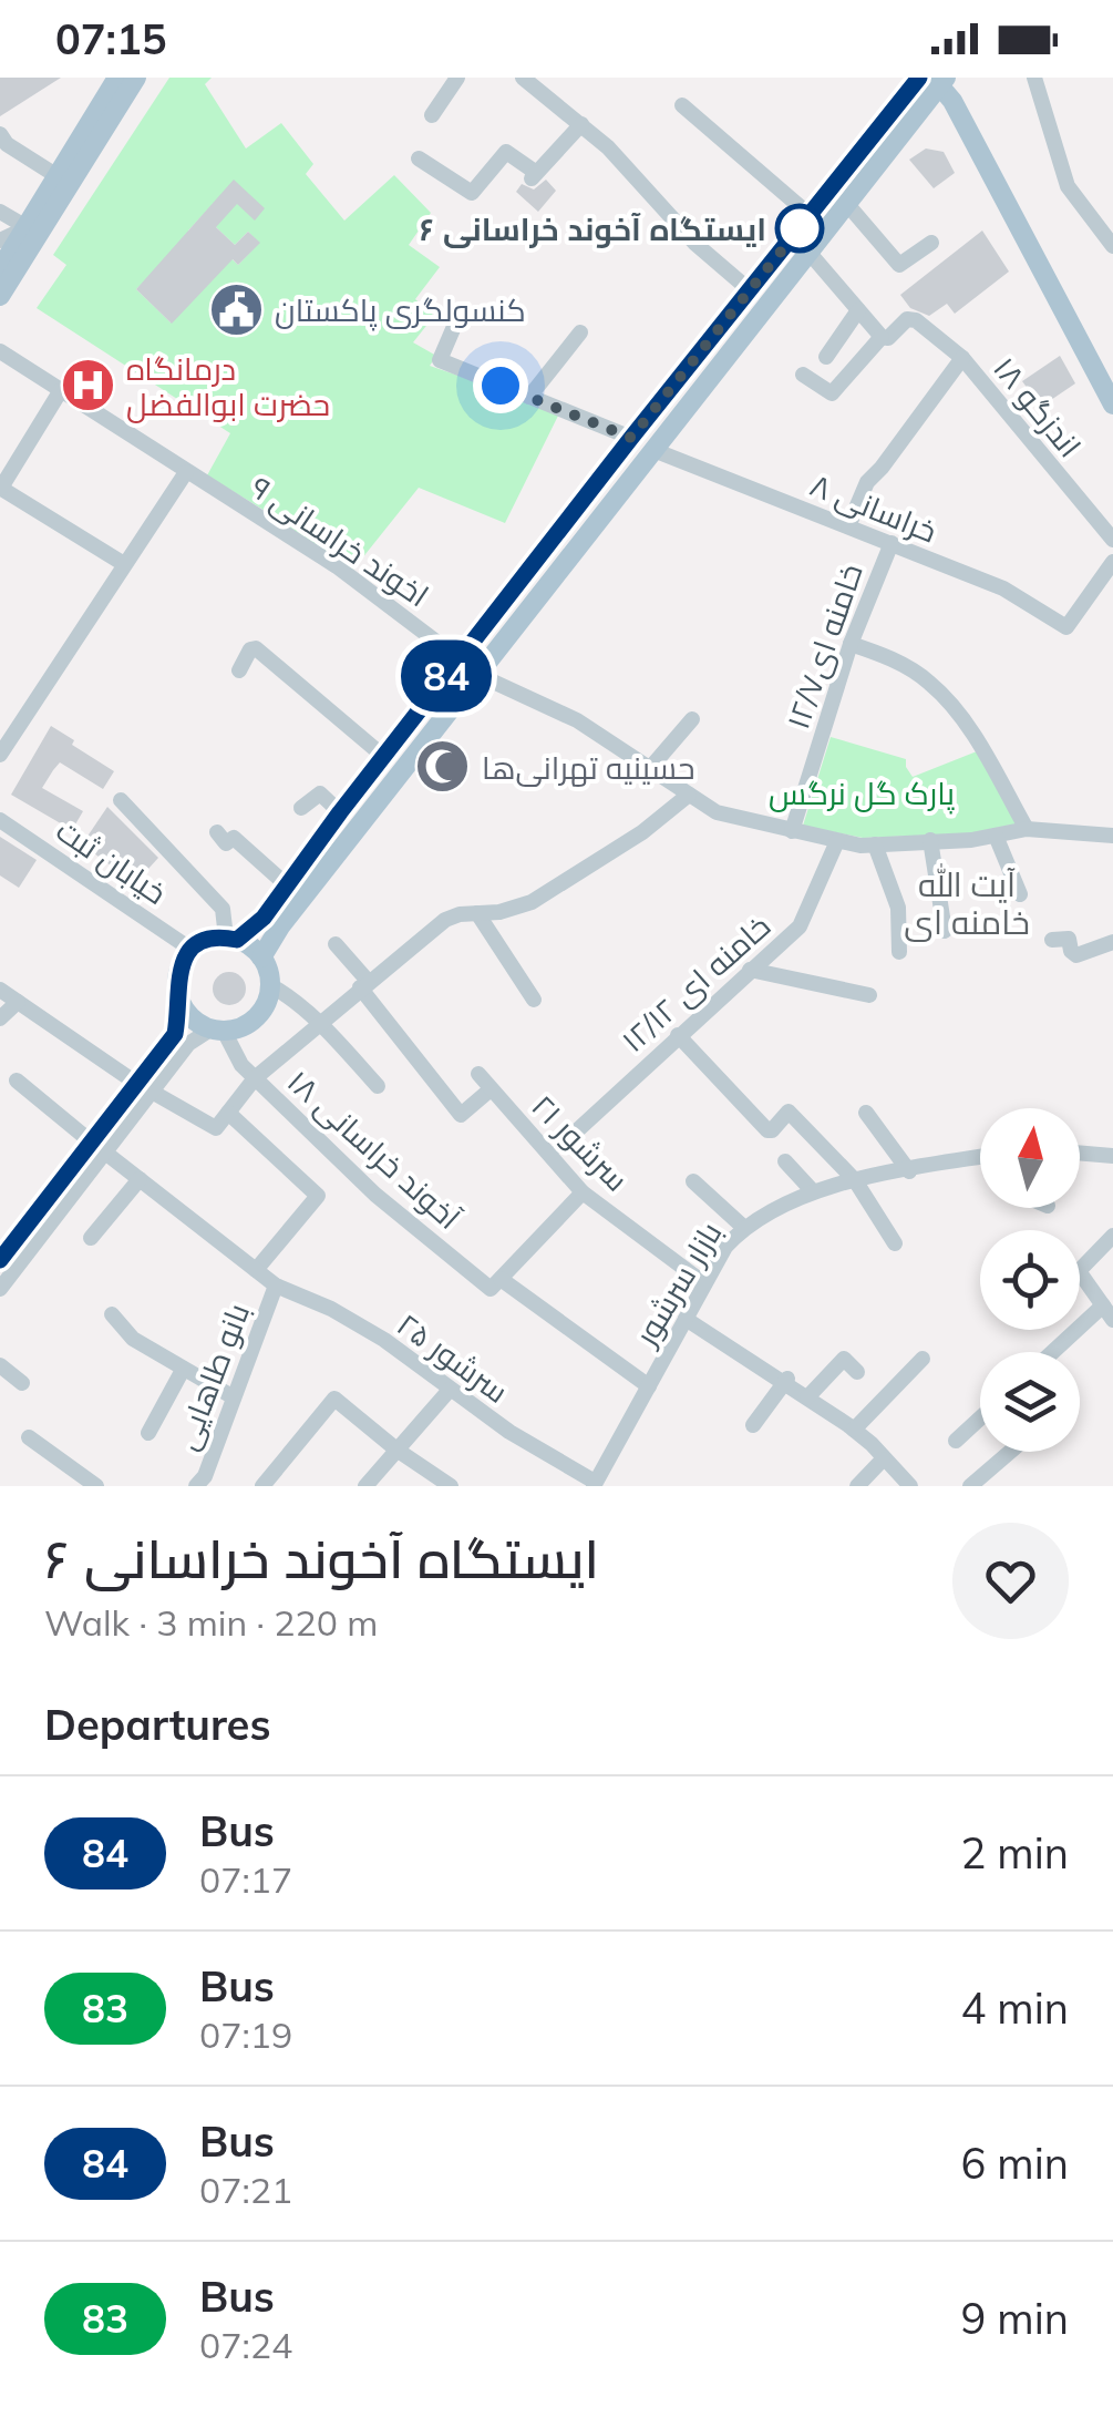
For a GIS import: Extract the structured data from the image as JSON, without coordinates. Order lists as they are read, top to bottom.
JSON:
{
  "streets": {
    "street": [
      "اندزگو ۱۸",
      "خراسانی ۸",
      "اخوند خراسانی ۹",
      "خامنه ای۱۲/۷",
      "خیابان ثبت",
      "خامنه ای ۱۲/۱۲",
      "سرشور ۲۱",
      "آخوند خراسانی ۱۸",
      "بازار سرشور",
      "سرشور ۲۵",
      "بانو طاهایی"
    ]
  },
  "crossings": [
    ["خراسانی ۸", "خامنه ای۱۲/۷"],
    ["خیابان ثبت", "آخوند خراسانی ۱۸"],
    ["سرشور ۲۱", "بازار سرشور"],
    ["بازار سرشور", "سرشور ۲۵"],
    ["سرشور ۲۵", "بانو طاهایی"]
  ],
  "districts": ["آیت الله خامنه ای"],
  "parks": ["پارک گل نرگس"],
  "places": {
    "other": ["ایستگاه آخوند خراسانی ۶"],
    "public building": ["کنسولگری پاکستان"],
    "hospital": ["درمانگاه حضرت ابوالفضل"],
    "mosque": ["حسینیه تهرانی‌ها"]
  },
  "lines": ["bus line 84"],
  "north": "top",
  "page": {
    "status": "07:15",
    "on_map": "84",
    "heading": [
      ["ایستگاه آخوند خراسانی ۶", "Walk · 3 min · 220 m"],
      "Departures"
    ],
    "list": [
      {
        "mark": "84",
        "name": "Bus",
        "note": "07:17",
        "value": "2 min"
      },
      {
        "mark": "83",
        "name": "Bus",
        "note": "07:19",
        "value": "4 min"
      },
      {
        "mark": "84",
        "name": "Bus",
        "note": "07:21",
        "value": "6 min"
      },
      {
        "mark": "83",
        "name": "Bus",
        "note": "07:24",
        "value": "9 min"
      }
    ]
  }
}
